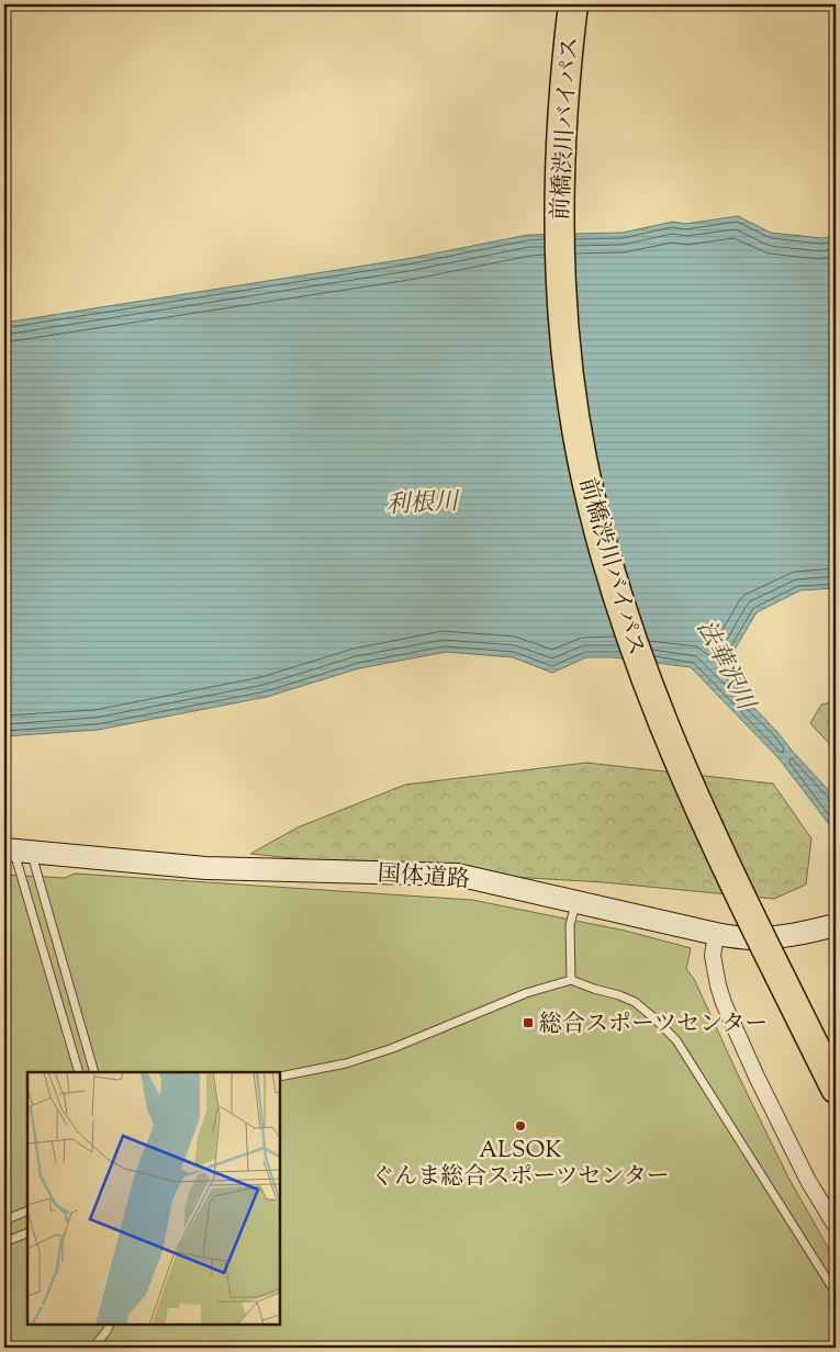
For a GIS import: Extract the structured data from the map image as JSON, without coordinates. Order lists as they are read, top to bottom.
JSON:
{
  "streets": {
    "highway": ["前橋渋川バイパス"],
    "street": ["国体道路"]
  },
  "water": ["利根川", "法華沢川"],
  "places": {
    "transit": ["総合スポーツセンター"],
    "other": ["ALSOK ぐんま総合スポーツセンター"]
  }
}
